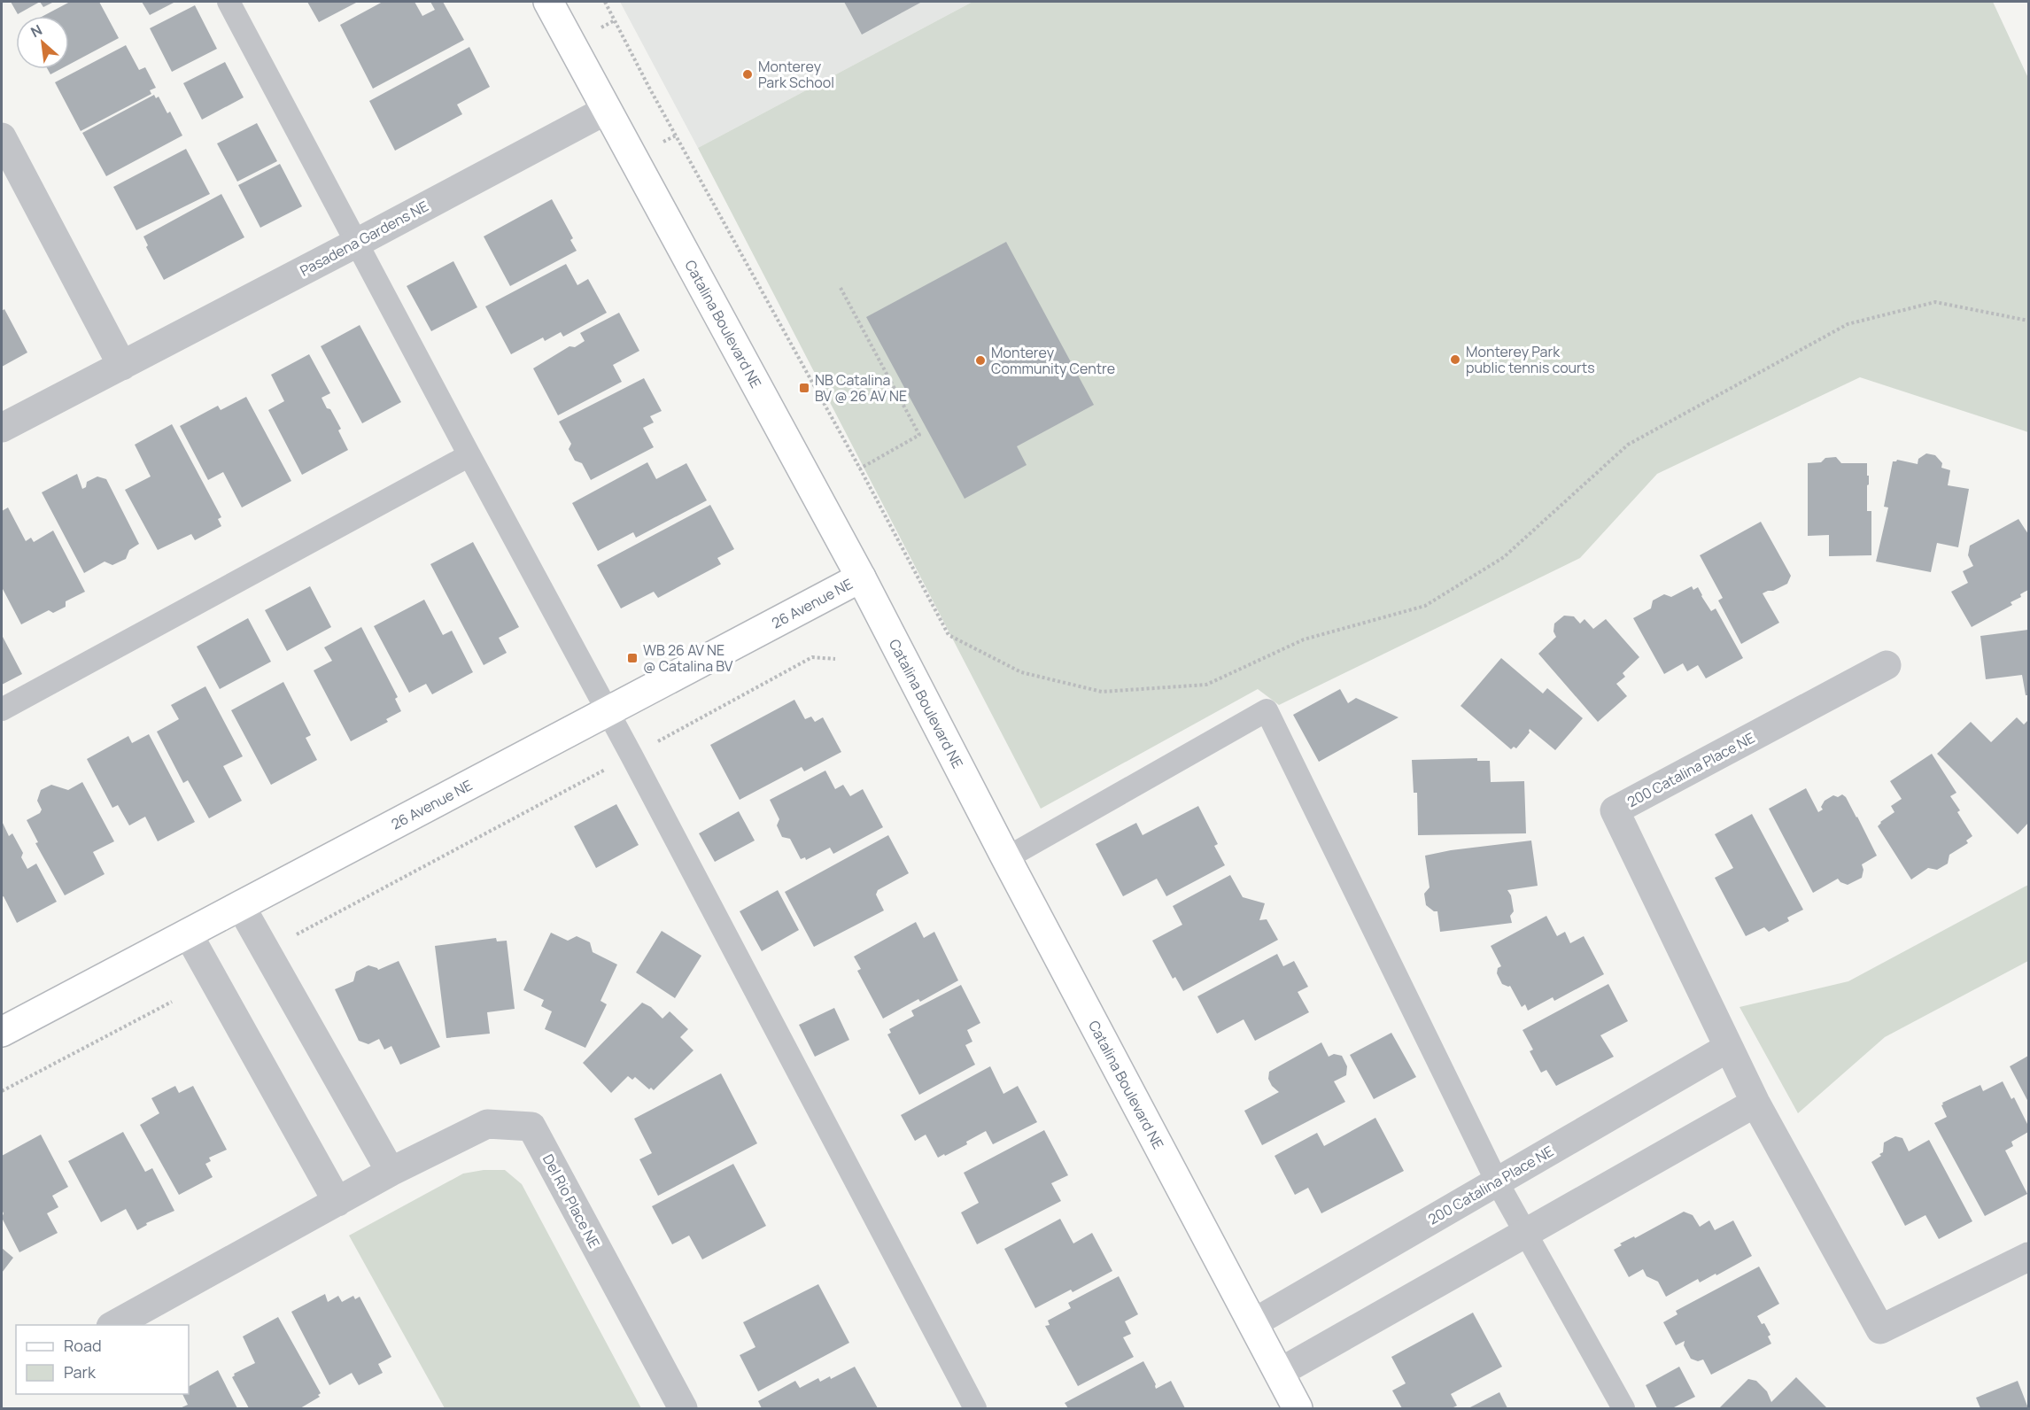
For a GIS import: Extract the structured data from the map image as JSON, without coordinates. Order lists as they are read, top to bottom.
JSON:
{
  "streets": {
    "street": [
      "Pasadena Gardens NE",
      "Catalina Boulevard NE",
      "26 Avenue NE",
      "200 Catalina Place NE",
      "Del Rio Place NE"
    ]
  },
  "crossings": [
    ["Pasadena Gardens NE", "Catalina Boulevard NE"],
    ["Catalina Boulevard NE", "26 Avenue NE"],
    ["Catalina Boulevard NE", "200 Catalina Place NE"]
  ],
  "places": {
    "other": ["Monterey Park School", "Monterey Park public tennis courts", "Monterey Community Centre"],
    "transit": ["NB Catalina BV @ 26 AV NE", "WB 26 AV NE @ Catalina BV"]
  },
  "legend": ["Road", "Park"],
  "north": "top left"
}
